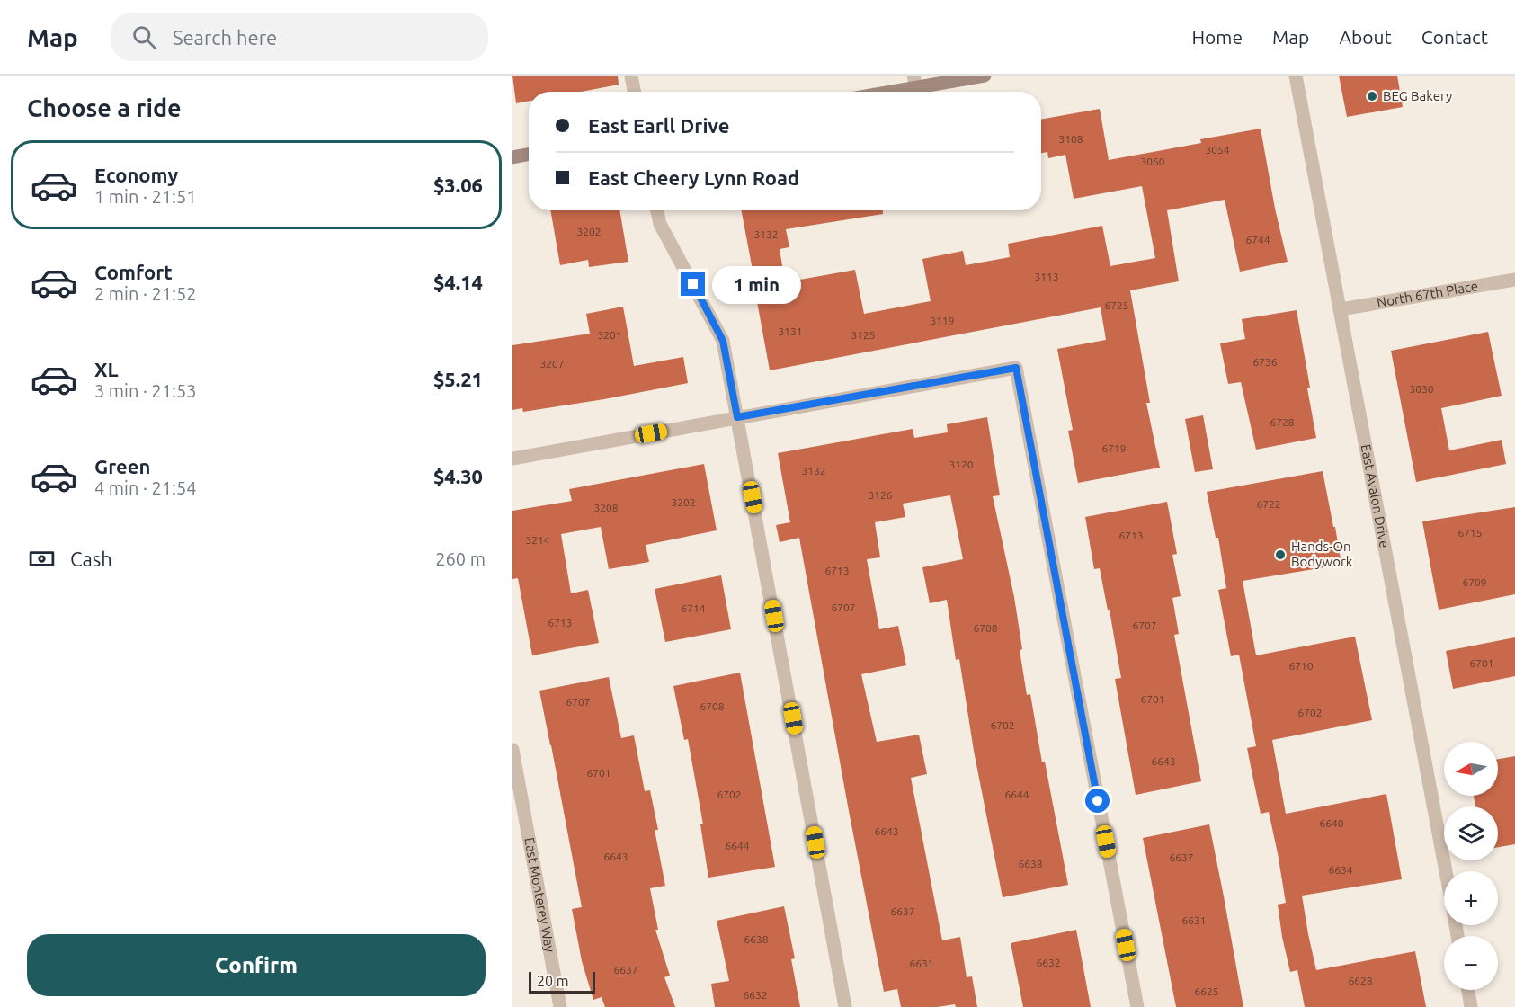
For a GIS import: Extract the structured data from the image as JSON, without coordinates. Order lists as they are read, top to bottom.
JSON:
{
  "streets": {
    "street": ["North 67th Place", "East Avalon Drive", "East Monterey Way"]
  },
  "crossings": [
    ["North 67th Place", "East Avalon Drive"]
  ],
  "places": ["BEG Bakery", "Hands-On Bodywork"],
  "house_numbers": [
    "3108",
    "3054",
    "3060",
    "3202",
    "3132",
    "6744",
    "3113",
    "6725",
    "3119",
    "3131",
    "3201",
    "3125",
    "6736",
    "3207",
    "3030",
    "6728",
    "6719",
    "3120",
    "3132",
    "3126",
    "3202",
    "6722",
    "3208",
    "6715",
    "6713",
    "3214",
    "6713",
    "6709",
    "6707",
    "6714",
    "6713",
    "6707",
    "6708",
    "6701",
    "6710",
    "6701",
    "6707",
    "6708",
    "6702",
    "6702",
    "6643",
    "6701",
    "6702",
    "6644",
    "6640",
    "6643",
    "6644",
    "6643",
    "6637",
    "6638",
    "6634",
    "6637",
    "6631",
    "6638",
    "6632",
    "6631",
    "6637",
    "6628",
    "6625",
    "6632"
  ],
  "scale_bar": "20 m",
  "north": "left",
  "page": {
    "header": "Map",
    "search": "Search here",
    "nav": [
      "Home",
      "Map",
      "About",
      "Contact"
    ],
    "heading": "Choose a ride",
    "banner": ["East Earll Drive", "East Cheery Lynn Road"],
    "list": [
      {
        "name": "Economy",
        "note": "1 min · 21:51",
        "value": "$3.06"
      },
      {
        "name": "Comfort",
        "note": "2 min · 21:52",
        "value": "$4.14"
      },
      {
        "name": "XL",
        "note": "3 min · 21:53",
        "value": "$5.21"
      },
      {
        "name": "Green",
        "note": "4 min · 21:54",
        "value": "$4.30"
      }
    ],
    "bubble": "1 min",
    "pay": ["Cash", "260 m"],
    "map_buttons": ["+", "−"],
    "buttons": "Confirm",
    "scale": "20 m"
  }
}
